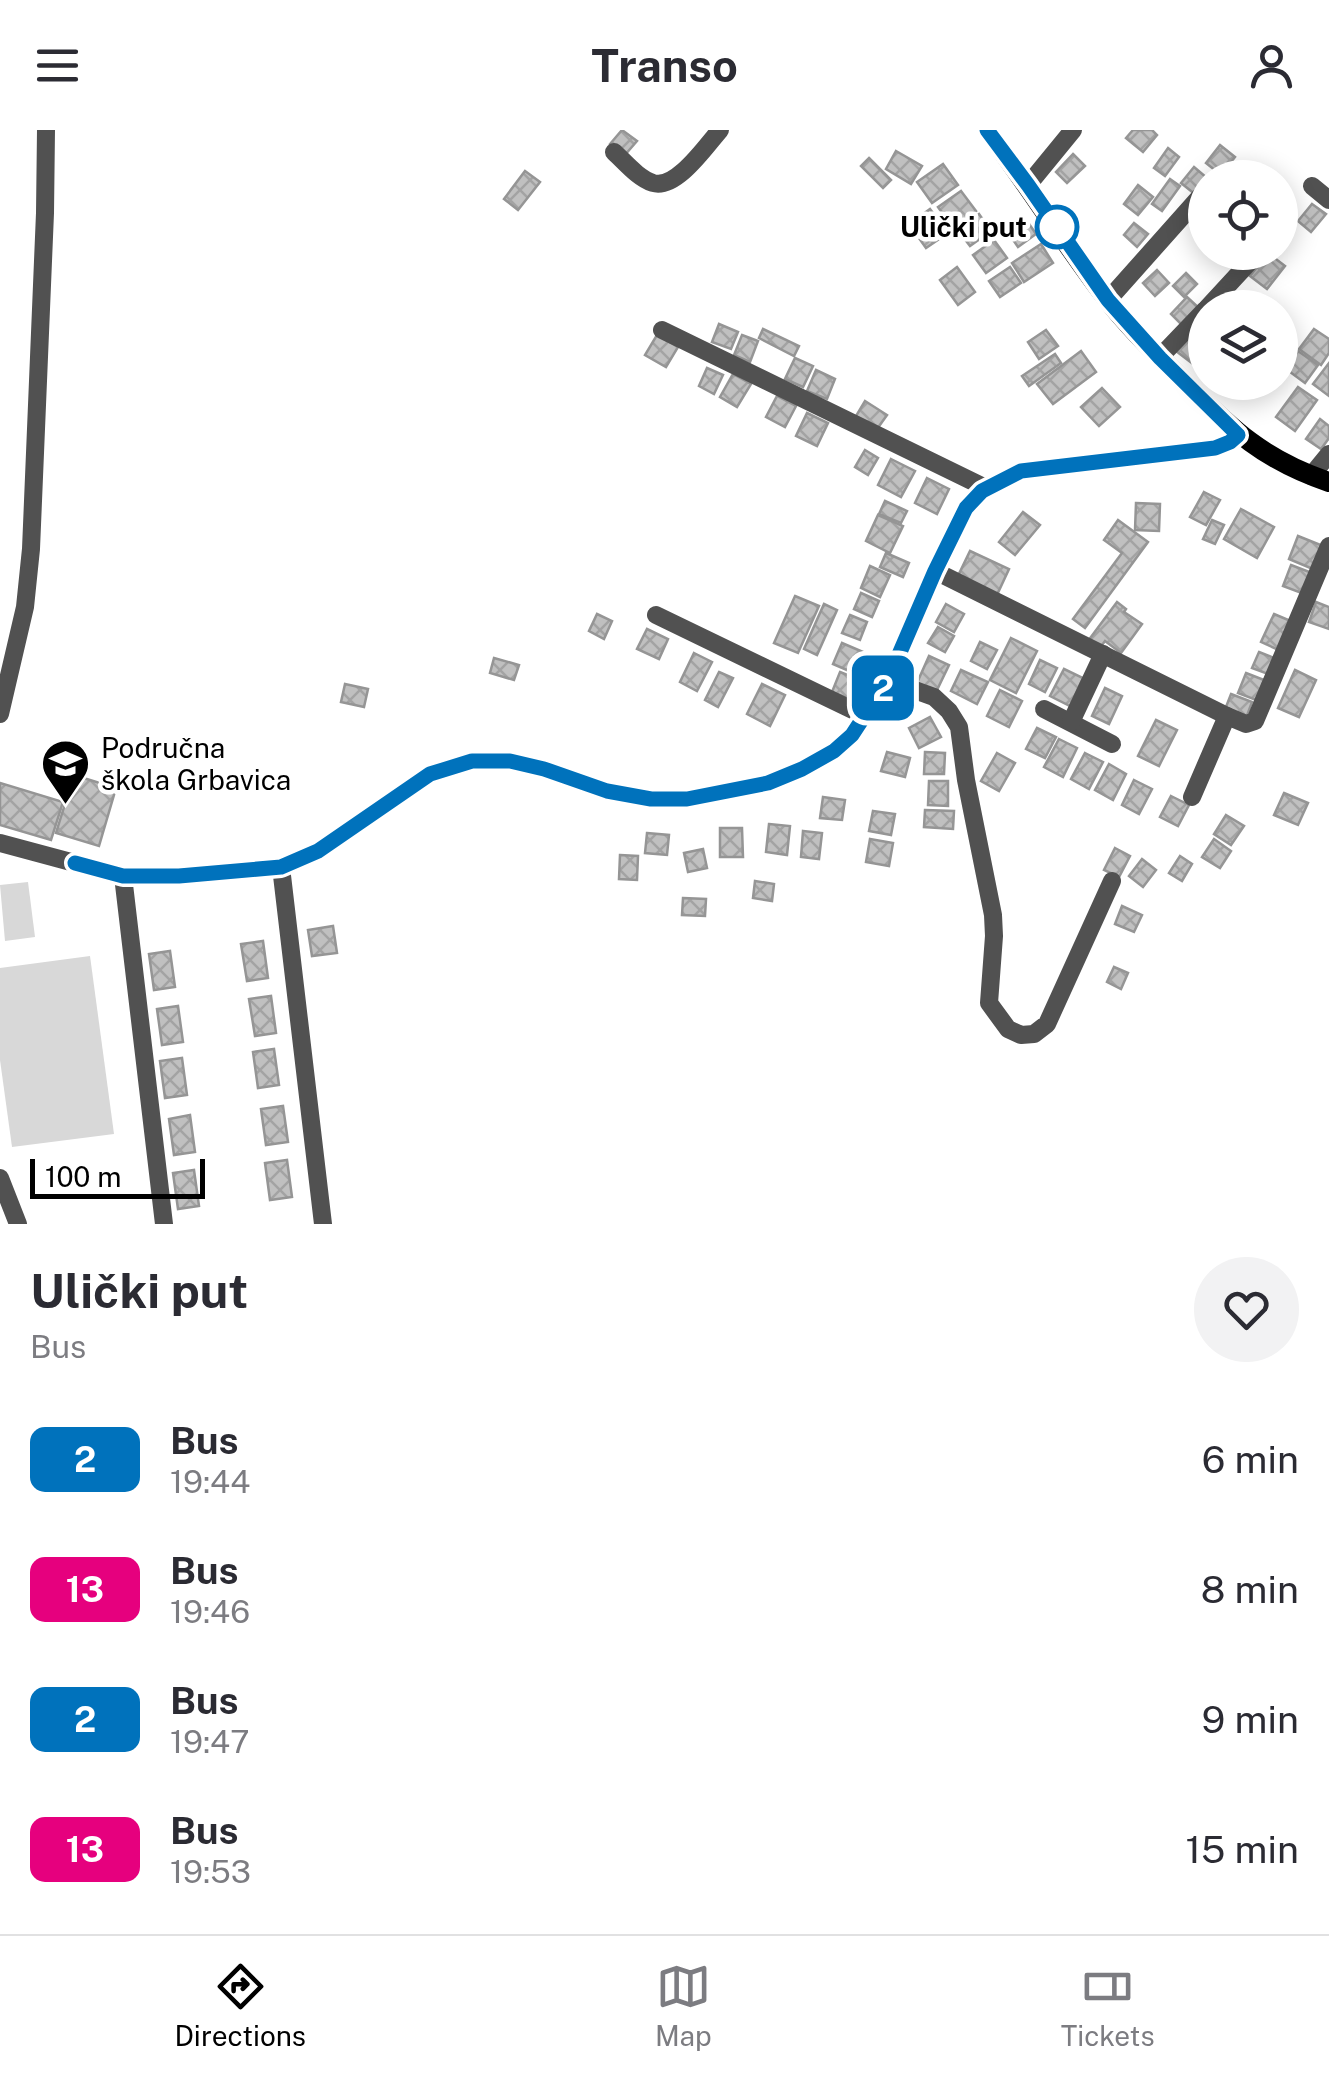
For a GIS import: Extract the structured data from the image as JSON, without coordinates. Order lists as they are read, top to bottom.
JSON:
{
  "places": {
    "other": ["Ulički put"],
    "school or university": ["Područna škola Grbavica"]
  },
  "lines": ["bus line 2"],
  "scale_bar": "100 m",
  "page": {
    "header": "Transo",
    "on_map": "2",
    "scale": "100 m",
    "heading": ["Ulički put", "Bus"],
    "list": [
      {
        "mark": "2",
        "name": "Bus",
        "note": "19:44",
        "value": "6 min"
      },
      {
        "mark": "13",
        "name": "Bus",
        "note": "19:46",
        "value": "8 min"
      },
      {
        "mark": "2",
        "name": "Bus",
        "note": "19:47",
        "value": "9 min"
      },
      {
        "mark": "13",
        "name": "Bus",
        "note": "19:53",
        "value": "15 min"
      }
    ],
    "tabs": ["Directions", "Map", "Tickets"]
  }
}
